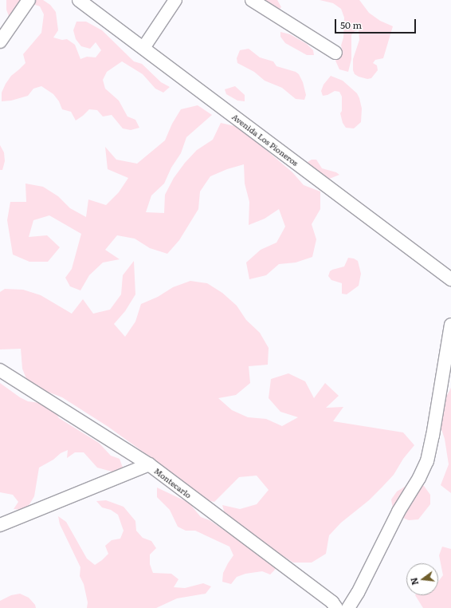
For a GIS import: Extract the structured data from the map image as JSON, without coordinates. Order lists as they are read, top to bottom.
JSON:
{
  "streets": {
    "street": ["Avenida Los Pioneros", "Montecarlo"]
  },
  "scale_bar": "50 m",
  "north": "left"
}
